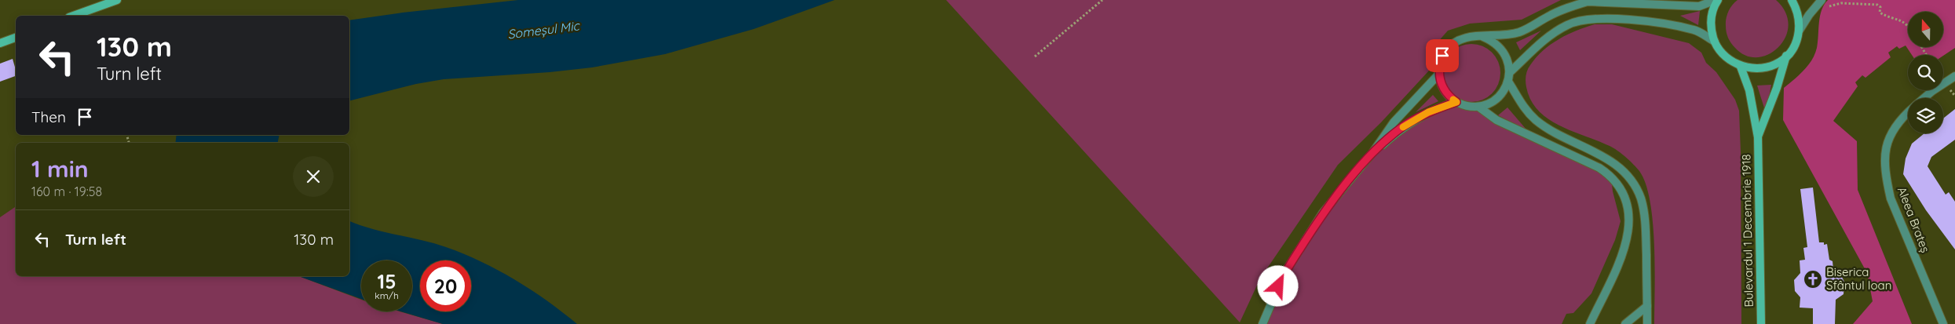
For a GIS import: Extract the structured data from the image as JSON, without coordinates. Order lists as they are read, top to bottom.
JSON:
{
  "streets": {
    "main road": ["Bulevardul 1 Decembrie 1918"],
    "street": ["Aleea Brateș"]
  },
  "water": ["Someșul Mic"],
  "places": {
    "church": ["Biserica Sfântul Ioan"]
  },
  "north": "top",
  "page": {
    "turn": ["130 m", "Turn left"],
    "then": "Then",
    "heading": ["1 min", "160 m · 19:58"],
    "list": [
      {
        "name": "Turn left",
        "value": "130 m"
      }
    ],
    "speed": "15 km/h",
    "limit": "20"
  }
}
